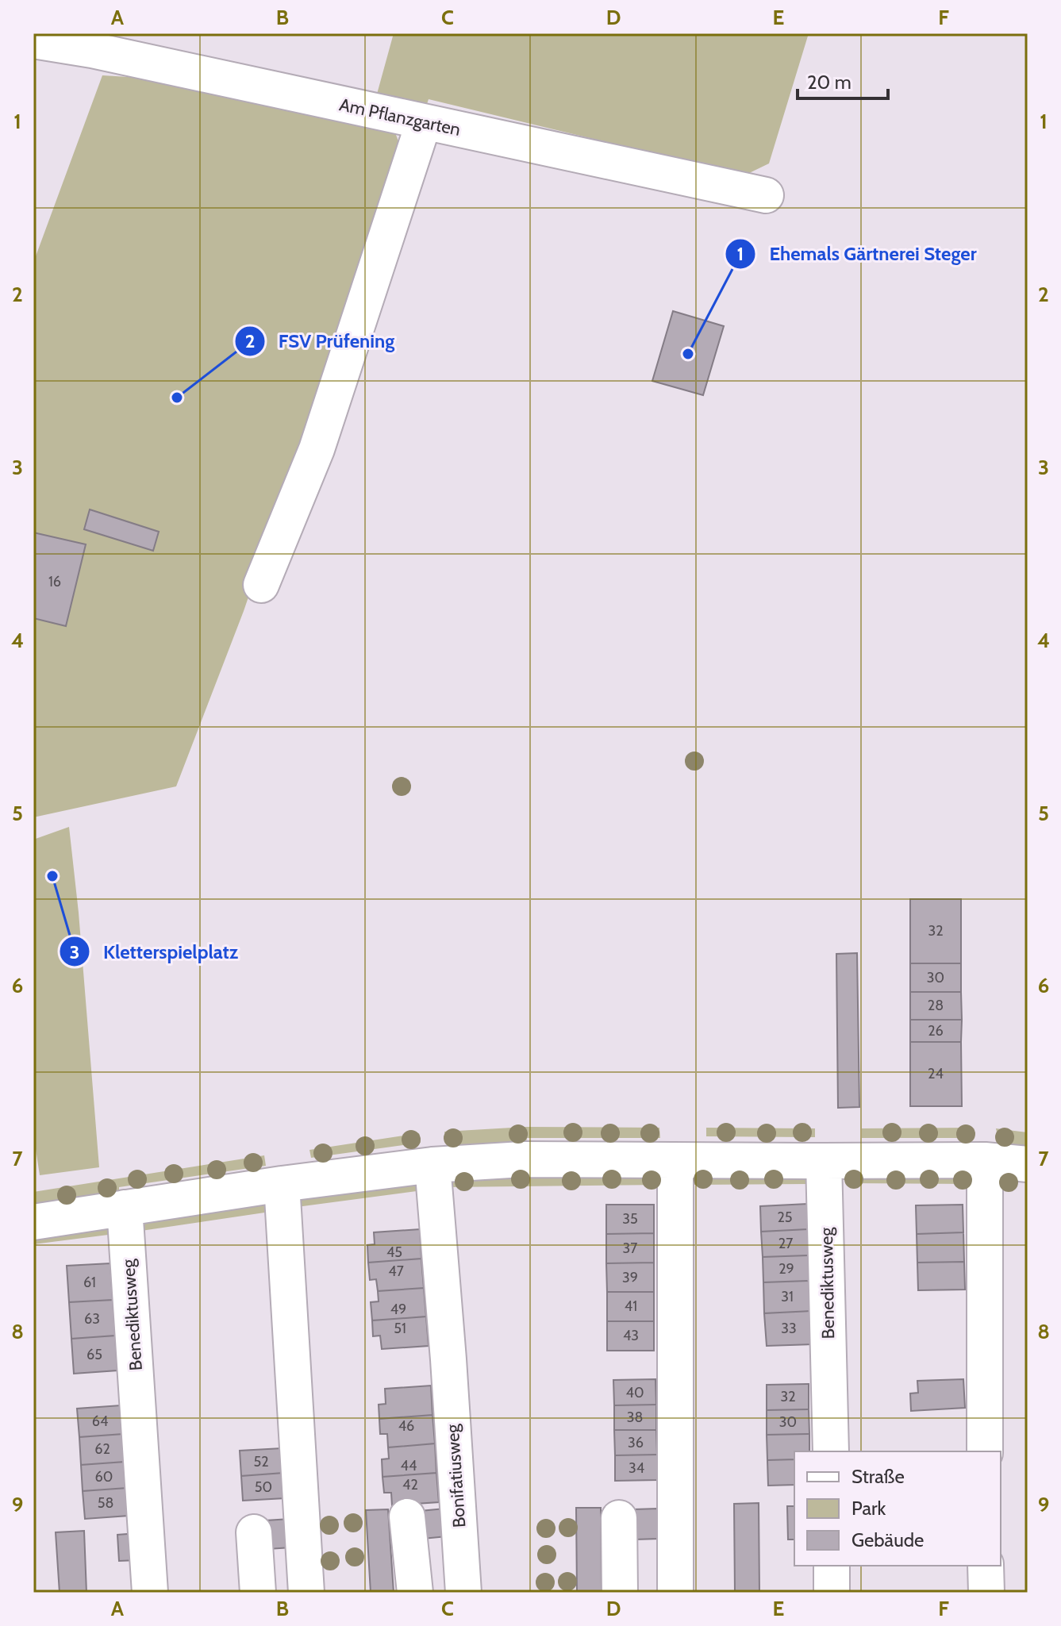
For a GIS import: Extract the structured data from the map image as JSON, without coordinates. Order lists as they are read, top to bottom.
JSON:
{
  "streets": {
    "street": ["Am Pflanzgarten", "Benediktusweg", "Bonifatiusweg"]
  },
  "places": ["Ehemals Gärtnerei Steger", "FSV Prüfening", "Kletterspielplatz"],
  "house_numbers": [
    "16",
    "32",
    "30",
    "28",
    "26",
    "24",
    "25",
    "35",
    "27",
    "37",
    "45",
    "29",
    "47",
    "39",
    "61",
    "31",
    "41",
    "49",
    "63",
    "51",
    "33",
    "43",
    "65",
    "40",
    "32",
    "38",
    "64",
    "30",
    "46",
    "36",
    "62",
    "52",
    "44",
    "34",
    "60",
    "42",
    "50",
    "58"
  ],
  "legend": ["Straße", "Park", "Gebäude"],
  "scale_bar": "20 m",
  "grid": {
    "columns": [
      "A",
      "B",
      "C",
      "D",
      "E",
      "F"
    ],
    "rows": [
      "1",
      "2",
      "3",
      "4",
      "5",
      "6",
      "7",
      "8",
      "9"
    ]
  }
}
